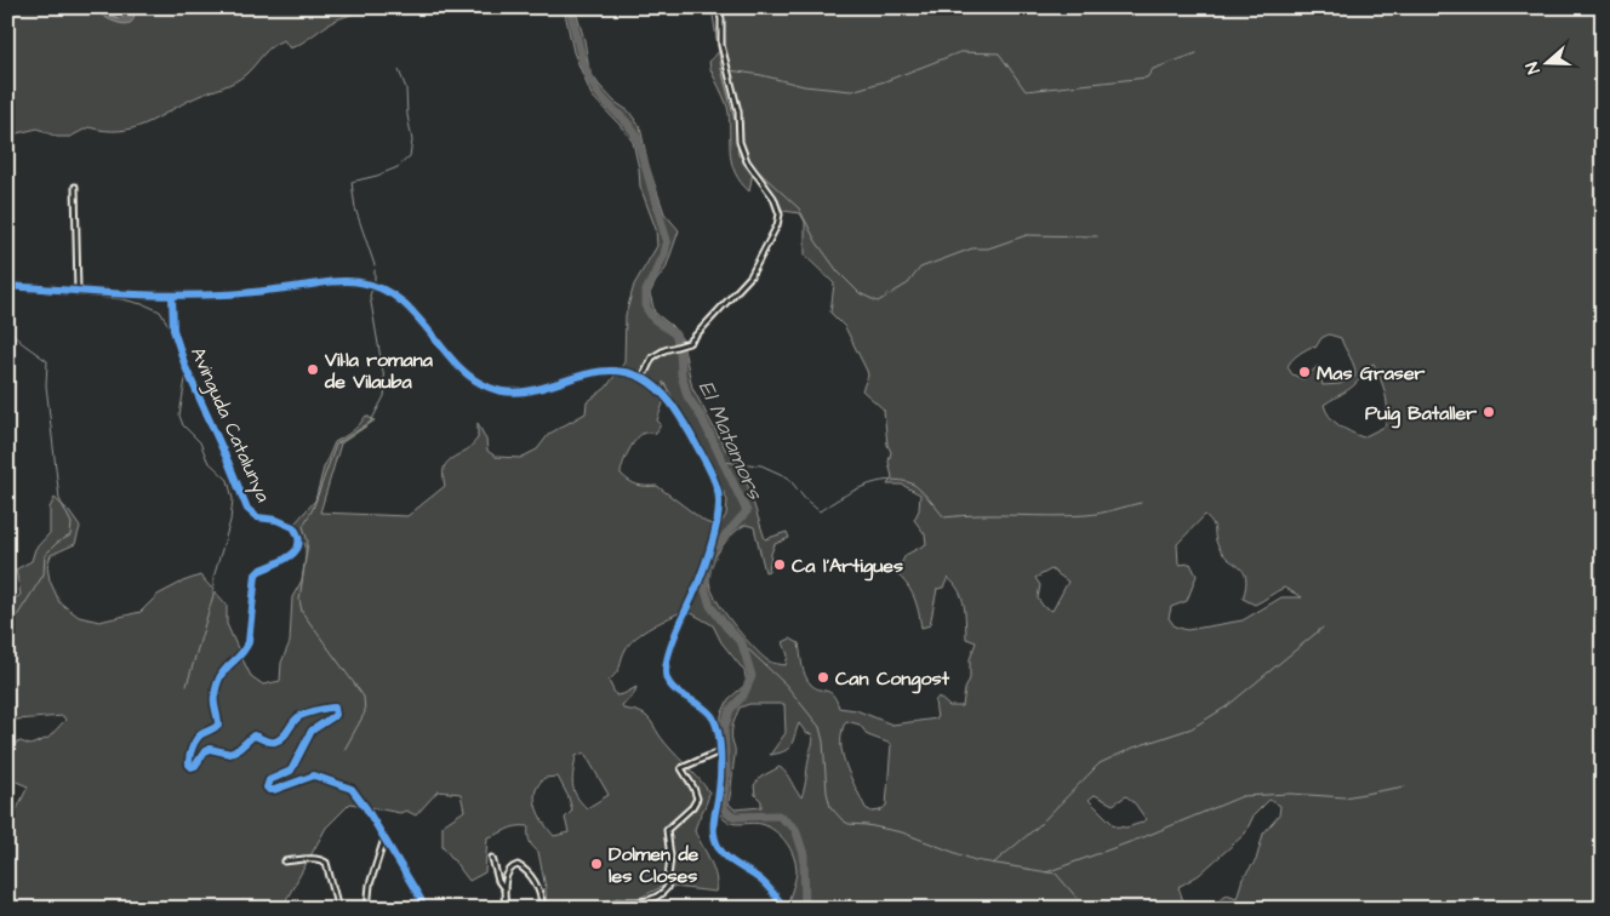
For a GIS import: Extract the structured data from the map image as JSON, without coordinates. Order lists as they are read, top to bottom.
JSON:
{
  "streets": {
    "street": ["Avinguda Catalunya"]
  },
  "water": ["El Matamors"],
  "places": [
    "Vil·la romana de Vilauba",
    "Mas Graser",
    "Puig Bataller",
    "Ca l'Artigues",
    "Can Congost",
    "Dolmen de les Closes"
  ],
  "north": "left"
}
